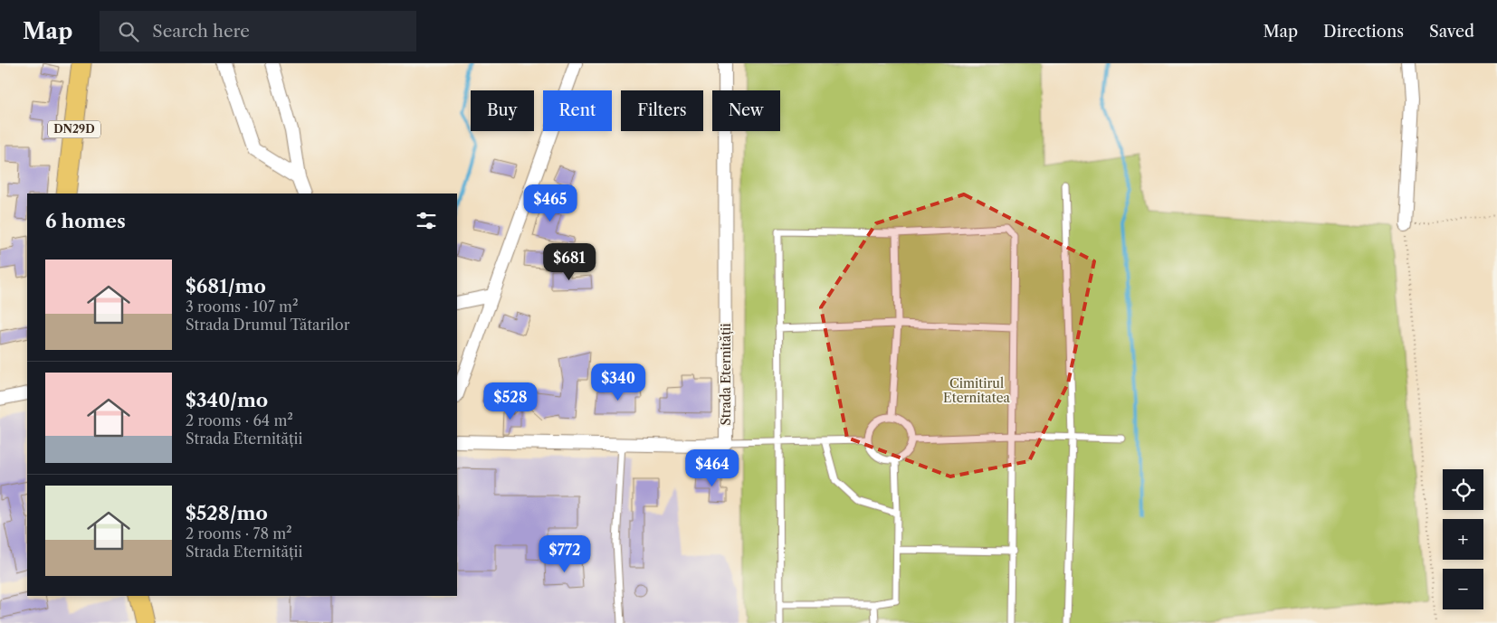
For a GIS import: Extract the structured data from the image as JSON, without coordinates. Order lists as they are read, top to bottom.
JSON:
{
  "streets": {
    "main road": ["DN29D"],
    "street": ["Strada Eternității"]
  },
  "parks": ["Cimitirul Eternitatea"],
  "page": {
    "header": "Map",
    "search": "Search here",
    "nav": ["Map", "Directions", "Saved"],
    "chip": [
      "Buy",
      "Rent",
      "Filters",
      "New"
    ],
    "price": [
      "$465",
      "$681",
      "$340",
      "$528",
      "$464",
      "$772"
    ],
    "heading": "6 homes",
    "list": [
      {
        "name": "$681/mo",
        "note": "3 rooms · 107 m² · Strada Drumul Tătarilor"
      },
      {
        "name": "$340/mo",
        "note": "2 rooms · 64 m² · Strada Eternității"
      },
      {
        "name": "$528/mo",
        "note": "2 rooms · 78 m² · Strada Eternității"
      }
    ],
    "map_buttons": ["+", "−"]
  }
}
